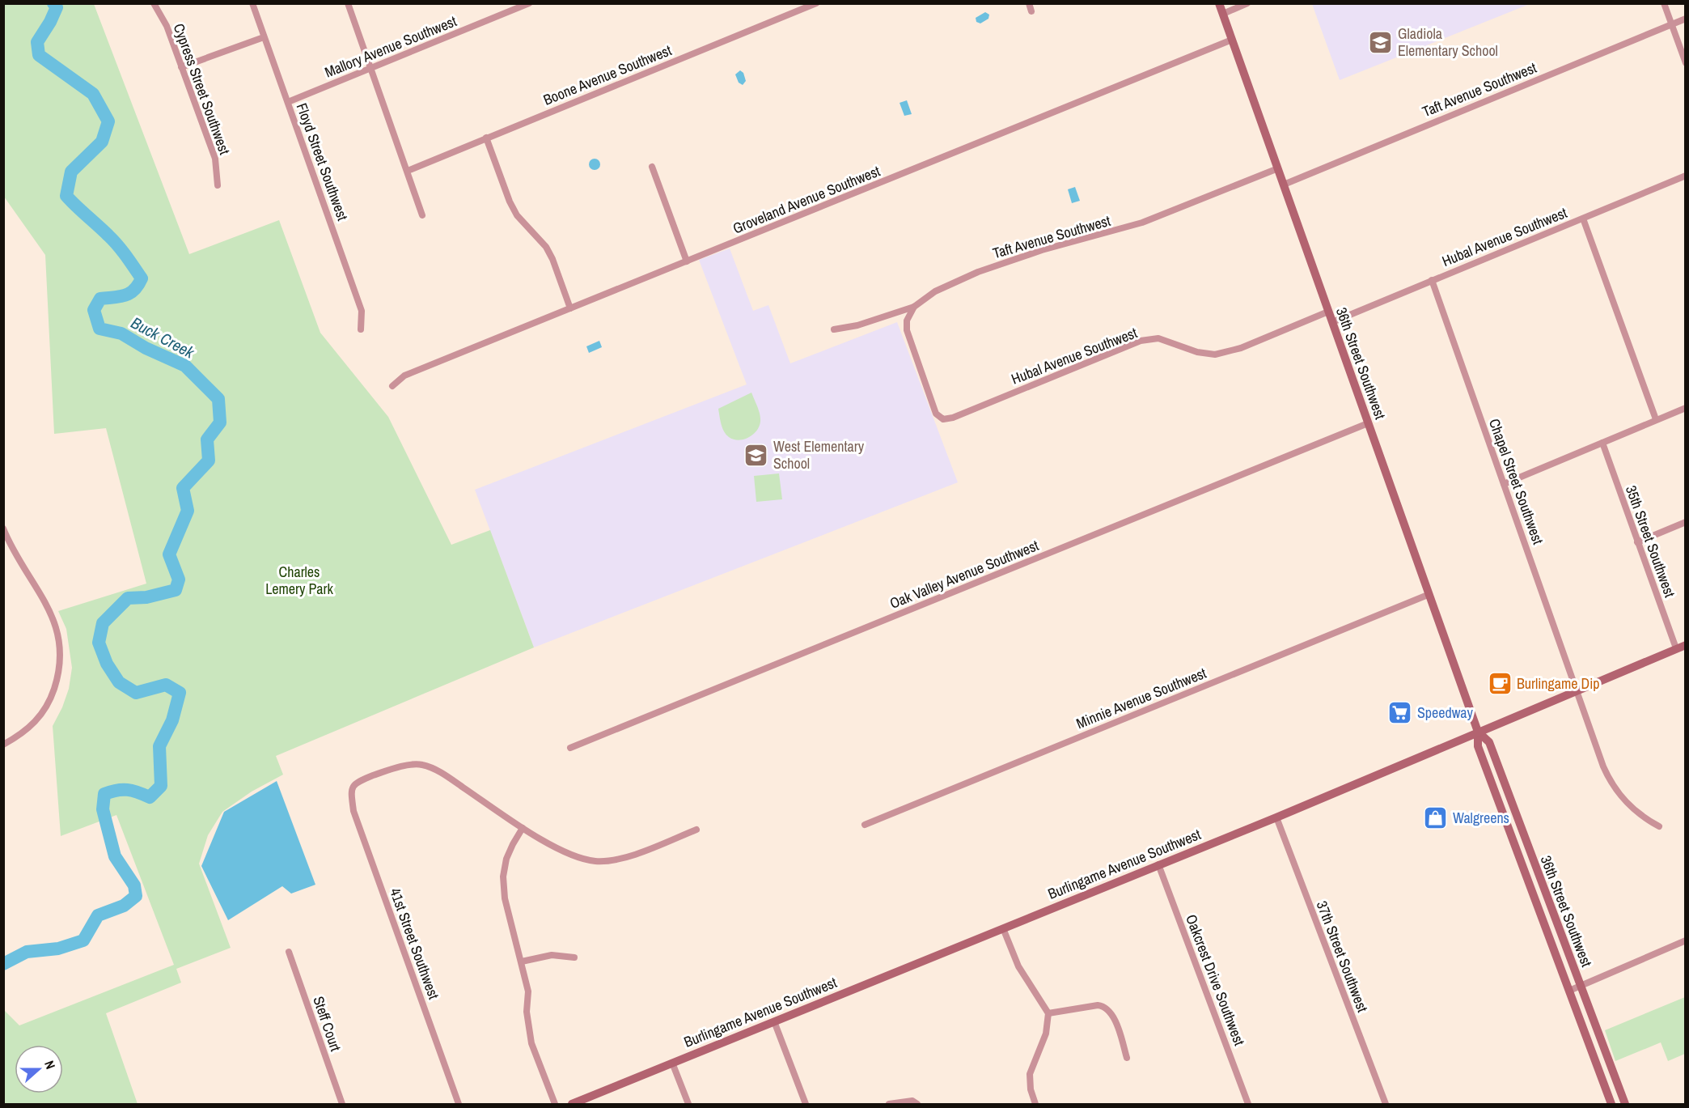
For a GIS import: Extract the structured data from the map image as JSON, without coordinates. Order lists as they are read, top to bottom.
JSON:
{
  "streets": {
    "street": [
      "Mallory Avenue Southwest",
      "Boone Avenue Southwest",
      "Cypress Street Southwest",
      "Taft Avenue Southwest",
      "Floyd Street Southwest",
      "Groveland Avenue Southwest",
      "Hubal Avenue Southwest",
      "36th Street Southwest",
      "Chapel Street Southwest",
      "35th Street Southwest",
      "Oak Valley Avenue Southwest",
      "Minnie Avenue Southwest",
      "Burlingame Avenue Southwest",
      "41st Street Southwest",
      "37th Street Southwest",
      "Oakcrest Drive Southwest",
      "Steff Court"
    ]
  },
  "crossings": [
    ["Mallory Avenue Southwest", "Floyd Street Southwest"],
    ["Taft Avenue Southwest", "Hubal Avenue Southwest"],
    ["Taft Avenue Southwest", "36th Street Southwest"],
    ["Groveland Avenue Southwest", "36th Street Southwest"],
    ["Hubal Avenue Southwest", "36th Street Southwest"],
    ["Hubal Avenue Southwest", "Chapel Street Southwest"],
    ["36th Street Southwest", "Oak Valley Avenue Southwest"],
    ["36th Street Southwest", "Minnie Avenue Southwest"],
    ["36th Street Southwest", "Burlingame Avenue Southwest"],
    ["Chapel Street Southwest", "Burlingame Avenue Southwest"],
    ["35th Street Southwest", "Burlingame Avenue Southwest"],
    ["Burlingame Avenue Southwest", "37th Street Southwest"],
    ["Burlingame Avenue Southwest", "Oakcrest Drive Southwest"]
  ],
  "water": ["Buck Creek"],
  "parks": ["Charles Lemery Park"],
  "places": {
    "school or university": ["Gladiola Elementary School", "West Elementary School"],
    "cafe": ["Burlingame Dip"],
    "supermarket": ["Speedway"],
    "shop": ["Walgreens"]
  },
  "north": "right"
}
